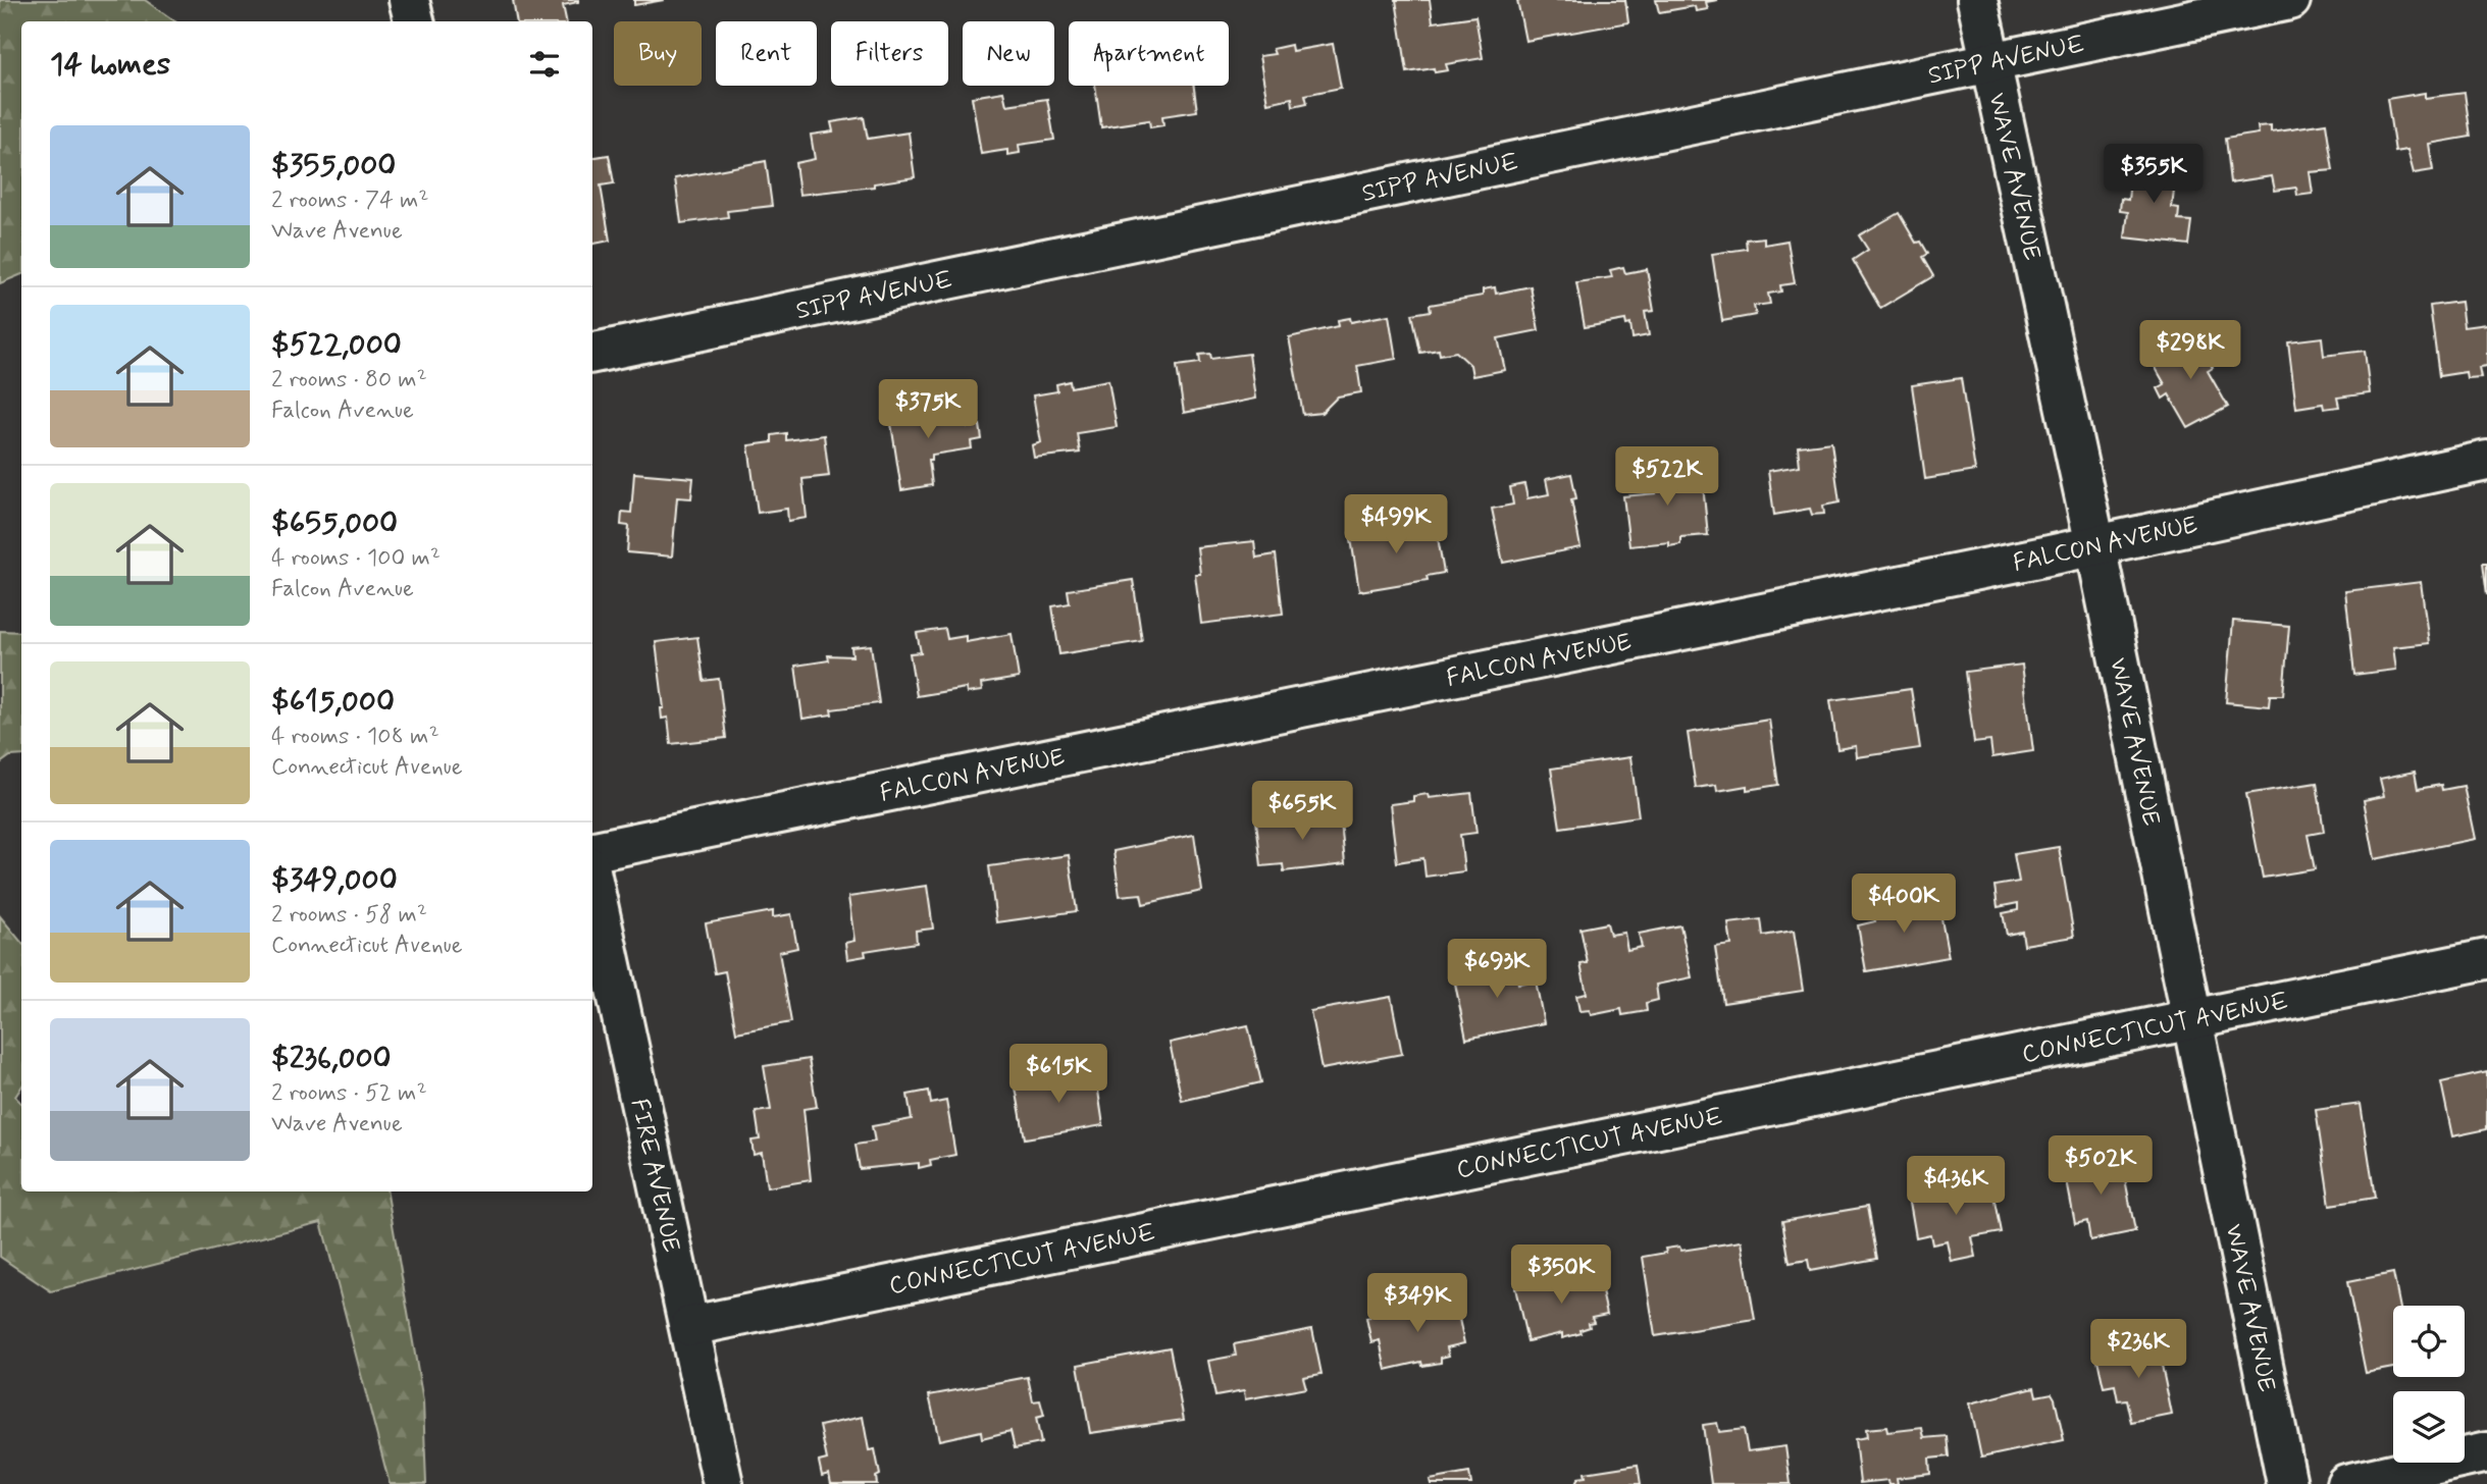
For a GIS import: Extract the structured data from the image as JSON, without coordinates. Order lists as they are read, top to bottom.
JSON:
{
  "streets": {
    "street": [
      "SIPP AVENUE",
      "WAVE AVENUE",
      "FALCON AVENUE",
      "CONNECTICUT AVENUE",
      "FIRE AVENUE"
    ]
  },
  "crossings": [
    ["SIPP AVENUE", "WAVE AVENUE"],
    ["WAVE AVENUE", "FALCON AVENUE"],
    ["WAVE AVENUE", "CONNECTICUT AVENUE"],
    ["CONNECTICUT AVENUE", "FIRE AVENUE"]
  ],
  "page": {
    "chip": [
      "Buy",
      "Rent",
      "Filters",
      "New",
      "Apartment"
    ],
    "heading": "14 homes",
    "list": [
      {
        "name": "$355,000",
        "note": "2 rooms · 74 m² · Wave Avenue"
      },
      {
        "name": "$522,000",
        "note": "2 rooms · 80 m² · Falcon Avenue"
      },
      {
        "name": "$655,000",
        "note": "4 rooms · 100 m² · Falcon Avenue"
      },
      {
        "name": "$615,000",
        "note": "4 rooms · 108 m² · Connecticut Avenue"
      },
      {
        "name": "$349,000",
        "note": "2 rooms · 58 m² · Connecticut Avenue"
      },
      {
        "name": "$236,000",
        "note": "2 rooms · 52 m² · Wave Avenue"
      }
    ],
    "price": [
      "$355K",
      "$298K",
      "$375K",
      "$522K",
      "$499K",
      "$655K",
      "$400K",
      "$693K",
      "$615K",
      "$502K",
      "$436K",
      "$350K",
      "$349K",
      "$236K"
    ]
  }
}
